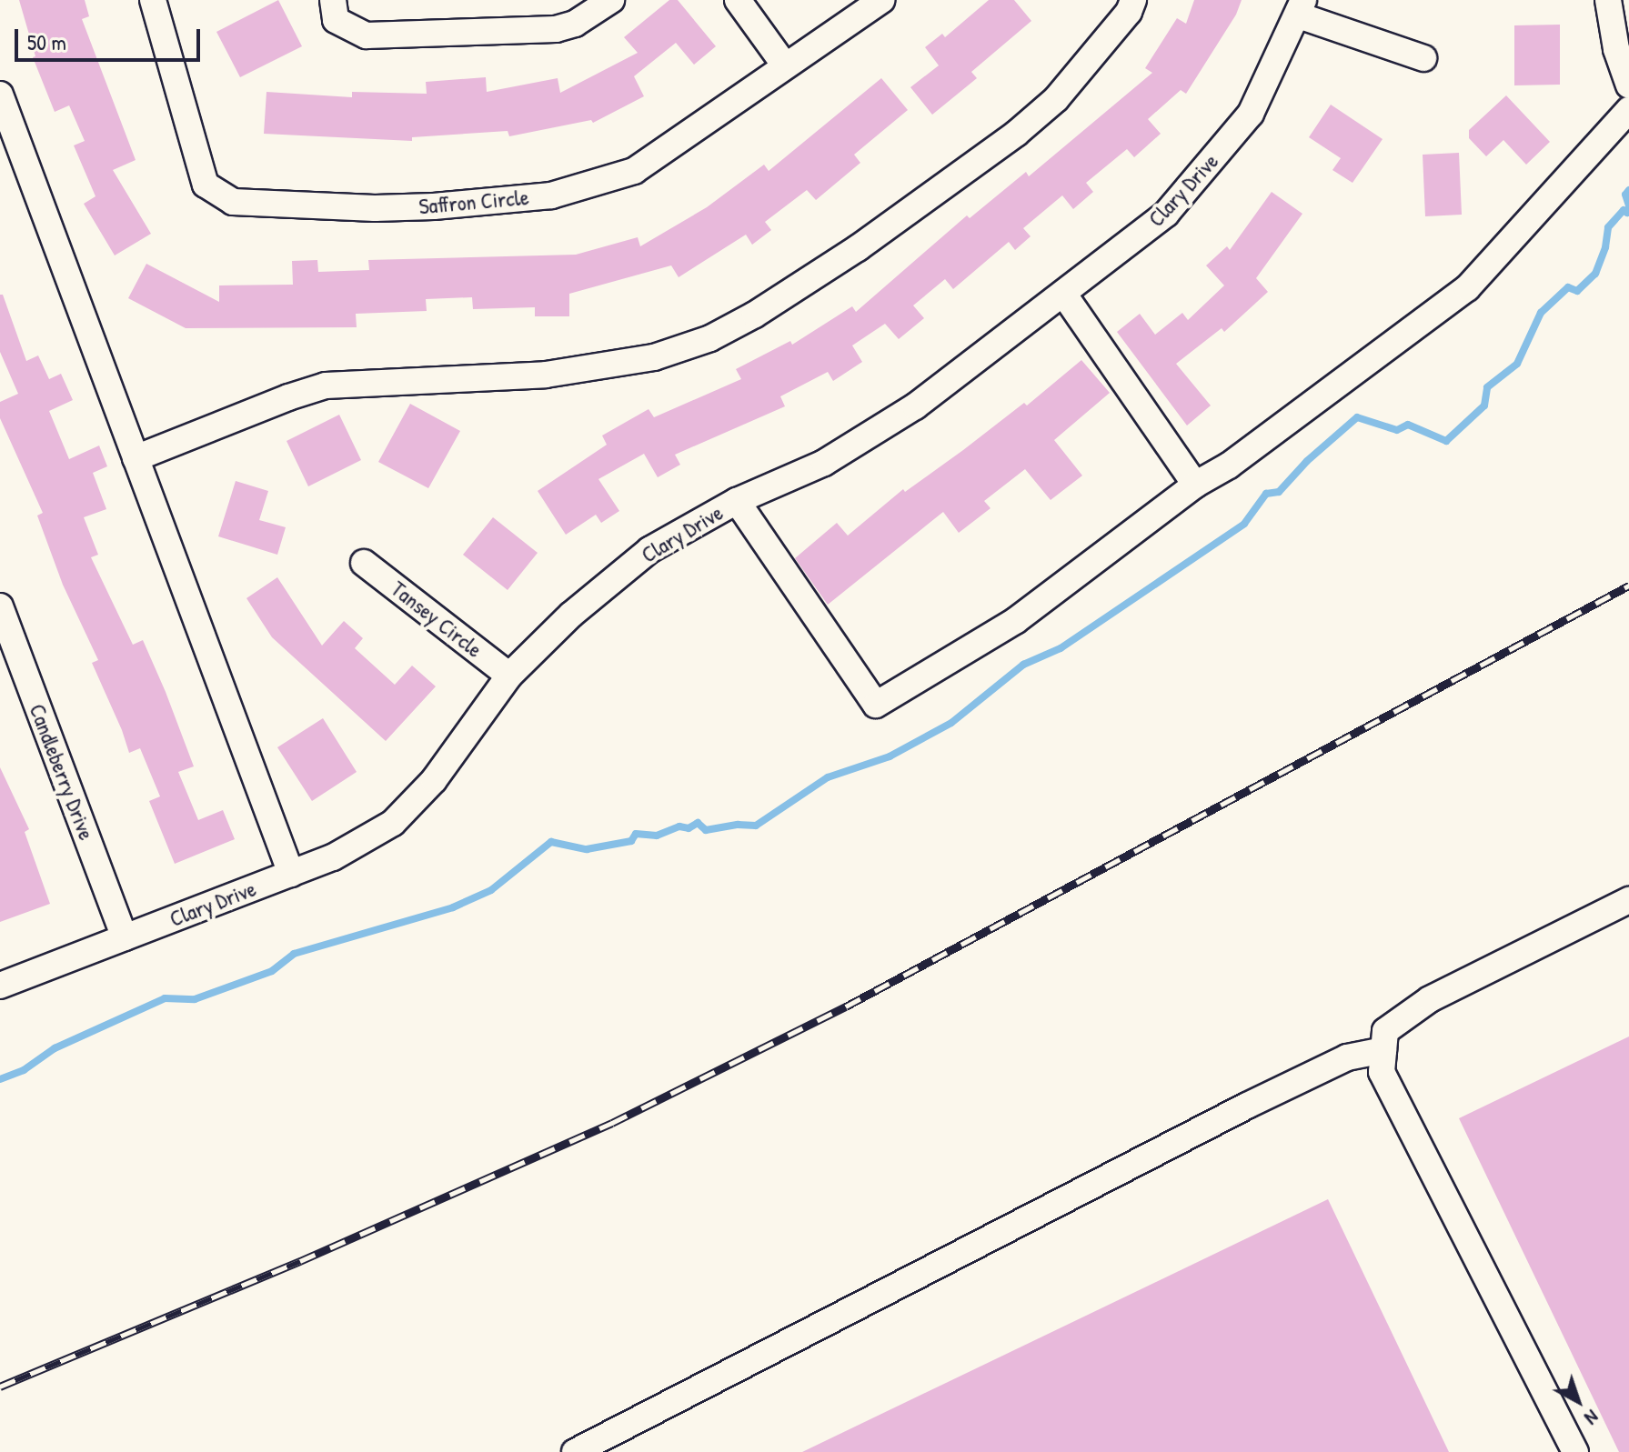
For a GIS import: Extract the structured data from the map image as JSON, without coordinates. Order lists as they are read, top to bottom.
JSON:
{
  "streets": {
    "street": [
      "Clary Drive",
      "Saffron Circle",
      "Tansey Circle",
      "Candleberry Drive"
    ]
  },
  "crossings": [
    ["Clary Drive", "Tansey Circle"],
    ["Clary Drive", "Candleberry Drive"]
  ],
  "scale_bar": "50 m",
  "north": "bottom right"
}
